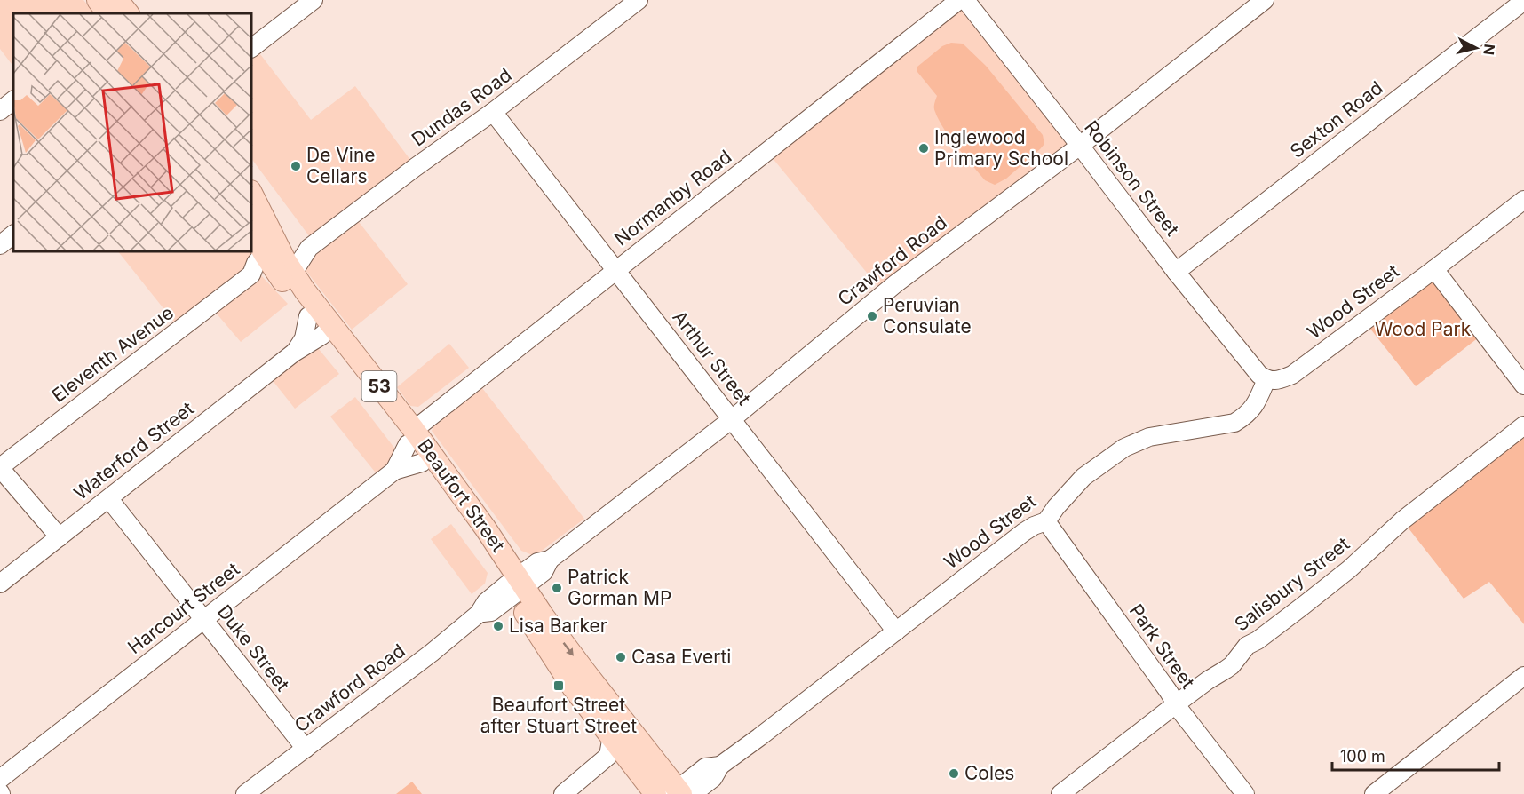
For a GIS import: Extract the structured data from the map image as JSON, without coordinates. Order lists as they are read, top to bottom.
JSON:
{
  "streets": {
    "main road": ["53", "Beaufort Street"],
    "street": [
      "Dundas Road",
      "Sexton Road",
      "Robinson Street",
      "Normanby Road",
      "Crawford Road",
      "Wood Street",
      "Eleventh Avenue",
      "Arthur Street",
      "Waterford Street",
      "Salisbury Street",
      "Harcourt Street",
      "Park Street",
      "Duke Street"
    ]
  },
  "crossings": [
    ["Dundas Road", "Arthur Street"],
    ["Dundas Road", "Beaufort Street"],
    ["Sexton Road", "Robinson Street"],
    ["Robinson Street", "Crawford Road"],
    ["Robinson Street", "Wood Street"],
    ["Normanby Road", "Arthur Street"],
    ["Normanby Road", "Beaufort Street"],
    ["Normanby Road", "Harcourt Street"],
    ["Crawford Road", "Arthur Street"],
    ["Crawford Road", "Beaufort Street"],
    ["Crawford Road", "Duke Street"],
    ["Wood Street", "Arthur Street"],
    ["Wood Street", "Beaufort Street"],
    ["Wood Street", "Park Street"],
    ["Eleventh Avenue", "Beaufort Street"],
    ["Waterford Street", "Beaufort Street"],
    ["Waterford Street", "Duke Street"],
    ["Beaufort Street", "Harcourt Street"],
    ["Salisbury Street", "Park Street"],
    ["Harcourt Street", "Duke Street"]
  ],
  "parks": ["Wood Park"],
  "places": {
    "other": [
      "Inglewood Primary School",
      "De Vine Cellars",
      "Peruvian Consulate",
      "Patrick Gorman MP",
      "Lisa Barker",
      "Casa Everti",
      "Coles"
    ],
    "transit": ["Beaufort Street after Stuart Street"]
  },
  "scale_bar": "100 m",
  "north": "right"
}
